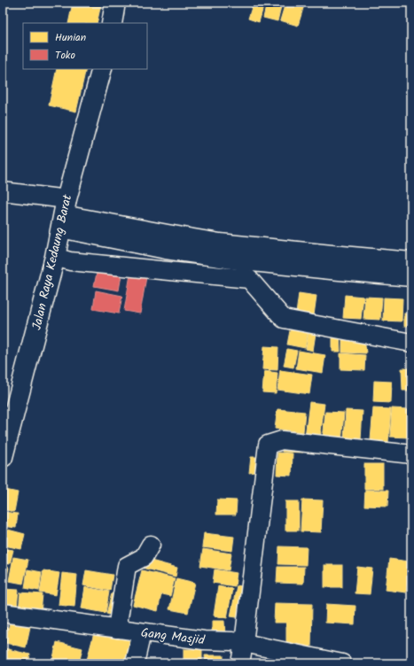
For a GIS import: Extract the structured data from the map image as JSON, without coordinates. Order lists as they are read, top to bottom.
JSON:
{
  "streets": {
    "street": ["Jalan Raya Kedaung Barat", "Gang Masjid"]
  },
  "legend": ["Hunian", "Toko"]
}
